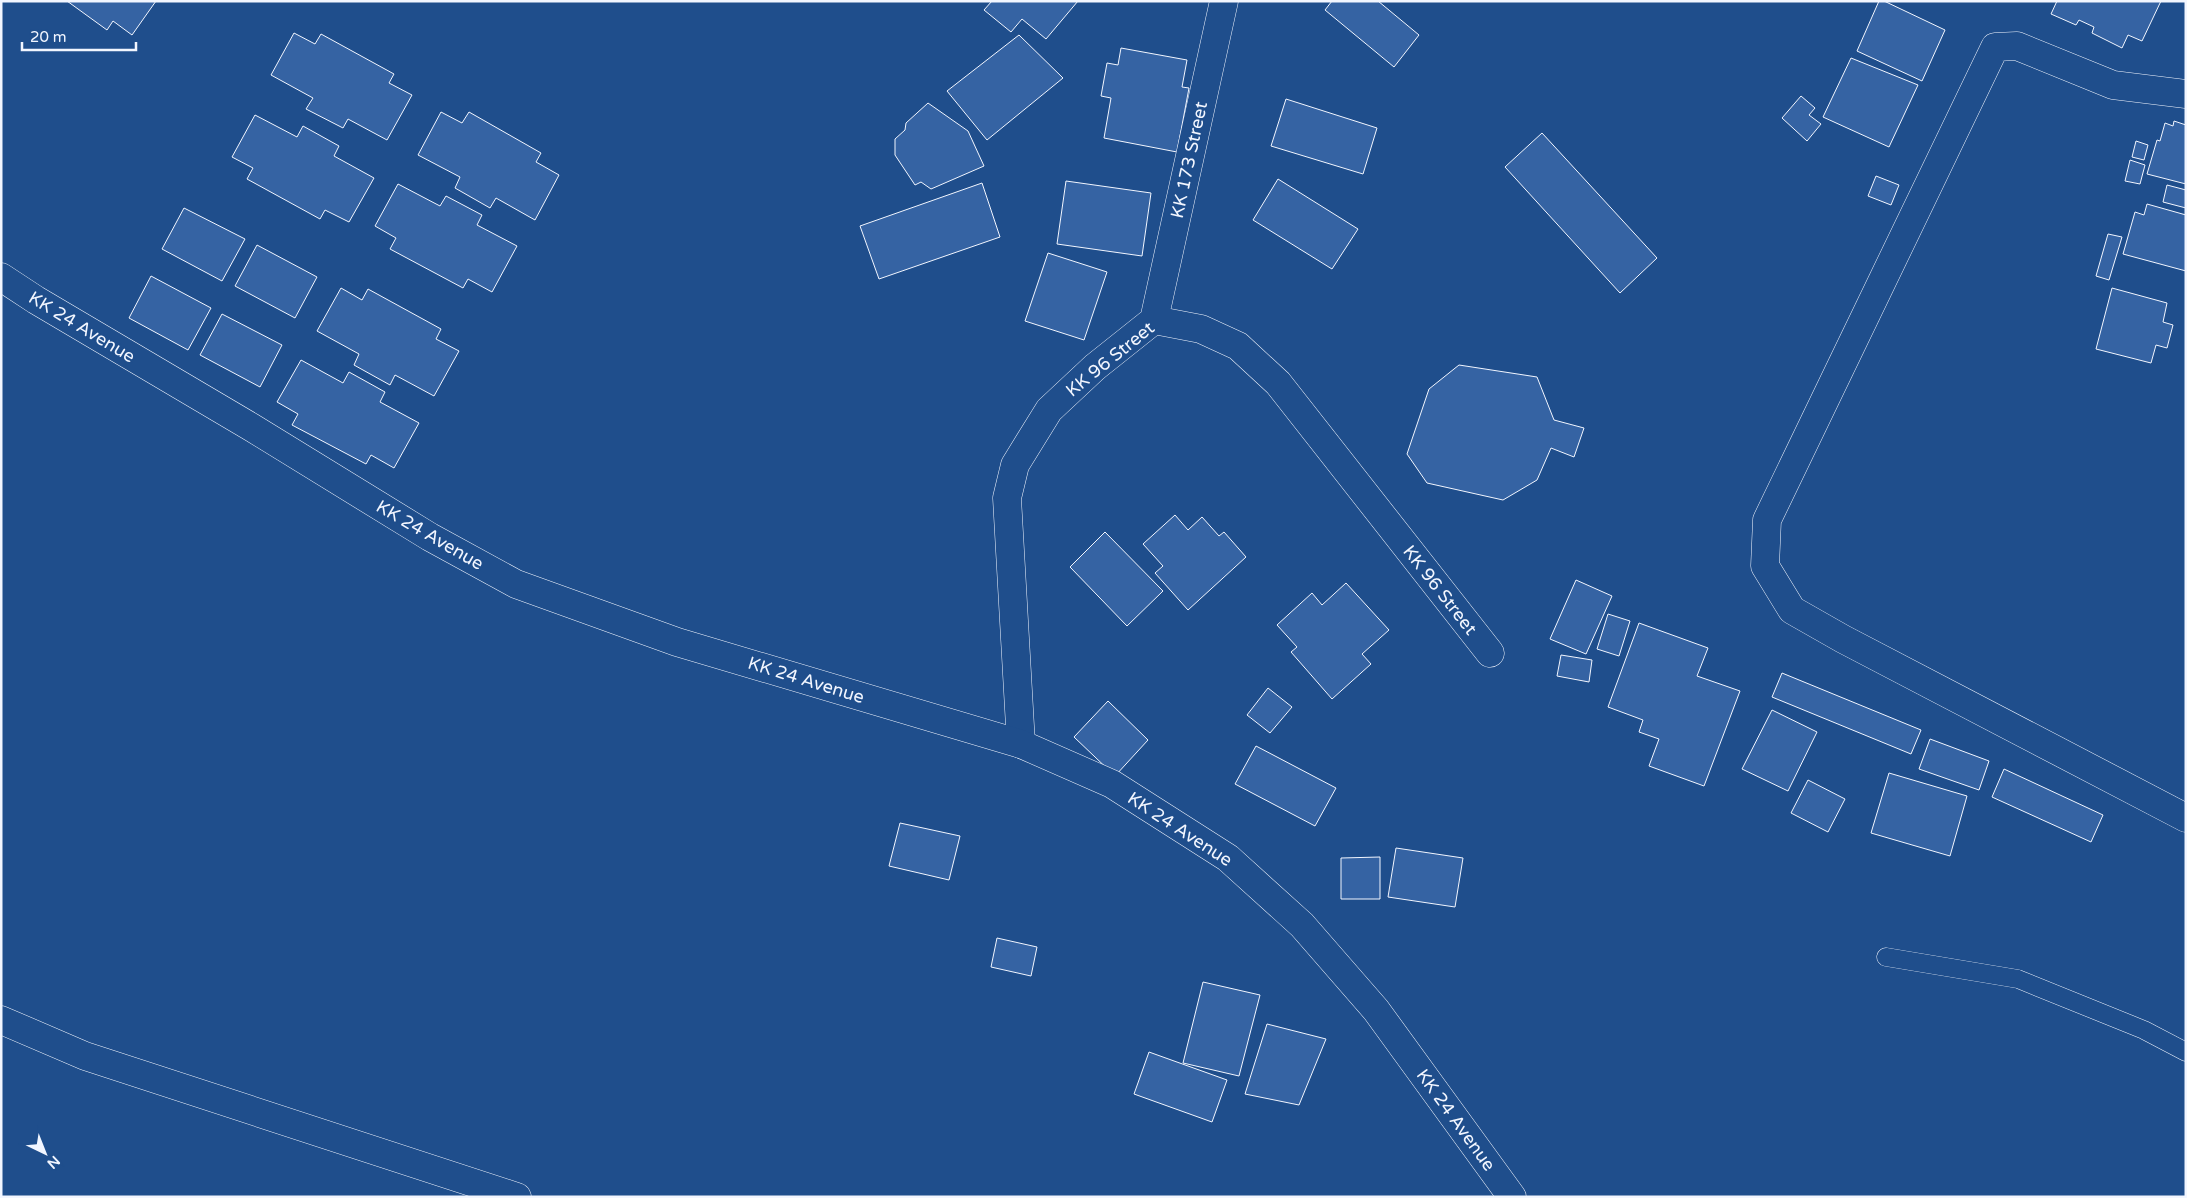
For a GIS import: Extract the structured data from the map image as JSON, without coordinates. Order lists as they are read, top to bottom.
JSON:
{
  "streets": {
    "main road": ["KK 173 Street", "KK 24 Avenue", "KK 96 Street"]
  },
  "crossings": [
    ["KK 173 Street", "KK 96 Street"],
    ["KK 24 Avenue", "KK 96 Street"]
  ],
  "scale_bar": "20 m",
  "north": "bottom right"
}
